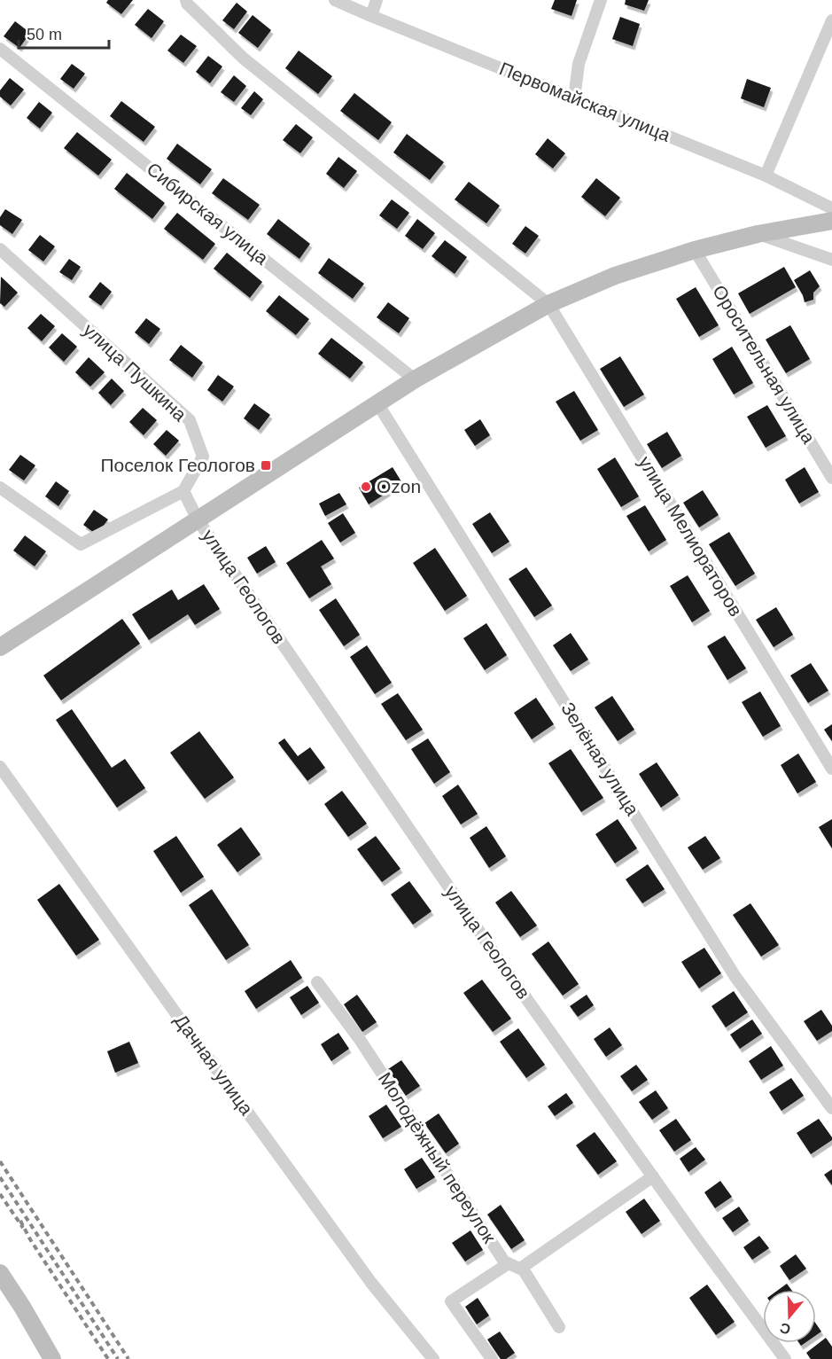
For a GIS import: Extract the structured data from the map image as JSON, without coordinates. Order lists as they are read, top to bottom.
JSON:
{
  "streets": {
    "street": [
      "Первомайская улица",
      "Сибирская улица",
      "Оросительная улица",
      "улица Пушкина",
      "улица Мелиораторов",
      "улица Геологов",
      "Зелёная улица",
      "Дачная улица",
      "Молодёжный переулок"
    ]
  },
  "places": {
    "transit": ["Поселок Геологов"],
    "other": ["Ozon"]
  },
  "scale_bar": "50 m",
  "north": "bottom"
}
